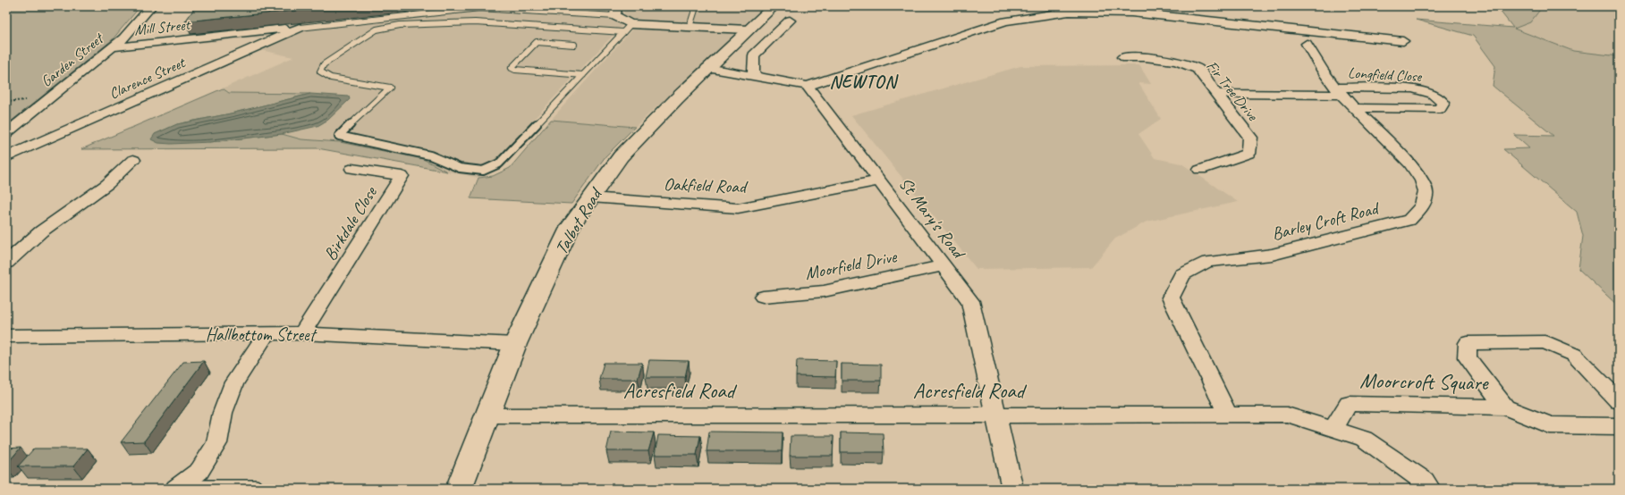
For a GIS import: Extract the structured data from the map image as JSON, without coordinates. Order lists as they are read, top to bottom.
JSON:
{
  "streets": {
    "street": [
      "Mill Street",
      "Garden Street",
      "Longfield Close",
      "Clarence Street",
      "Fir Tree Drive",
      "Oakfield Road",
      "St Mary's Road",
      "Barley Croft Road",
      "Talbot Road",
      "Birkdale Close",
      "Moorfield Drive",
      "Hallbottom Street",
      "Moorcroft Square",
      "Acresfield Road"
    ]
  },
  "crossings": [
    ["Mill Street", "Garden Street"],
    ["Mill Street", "Clarence Street"],
    ["Longfield Close", "Barley Croft Road"],
    ["Oakfield Road", "St Mary's Road"],
    ["Oakfield Road", "Talbot Road"],
    ["St Mary's Road", "Moorfield Drive"],
    ["St Mary's Road", "Acresfield Road"],
    ["Barley Croft Road", "Acresfield Road"],
    ["Talbot Road", "Hallbottom Street"],
    ["Talbot Road", "Acresfield Road"],
    ["Birkdale Close", "Hallbottom Street"],
    ["Moorcroft Square", "Acresfield Road"]
  ],
  "districts": ["NEWTON"]
}
